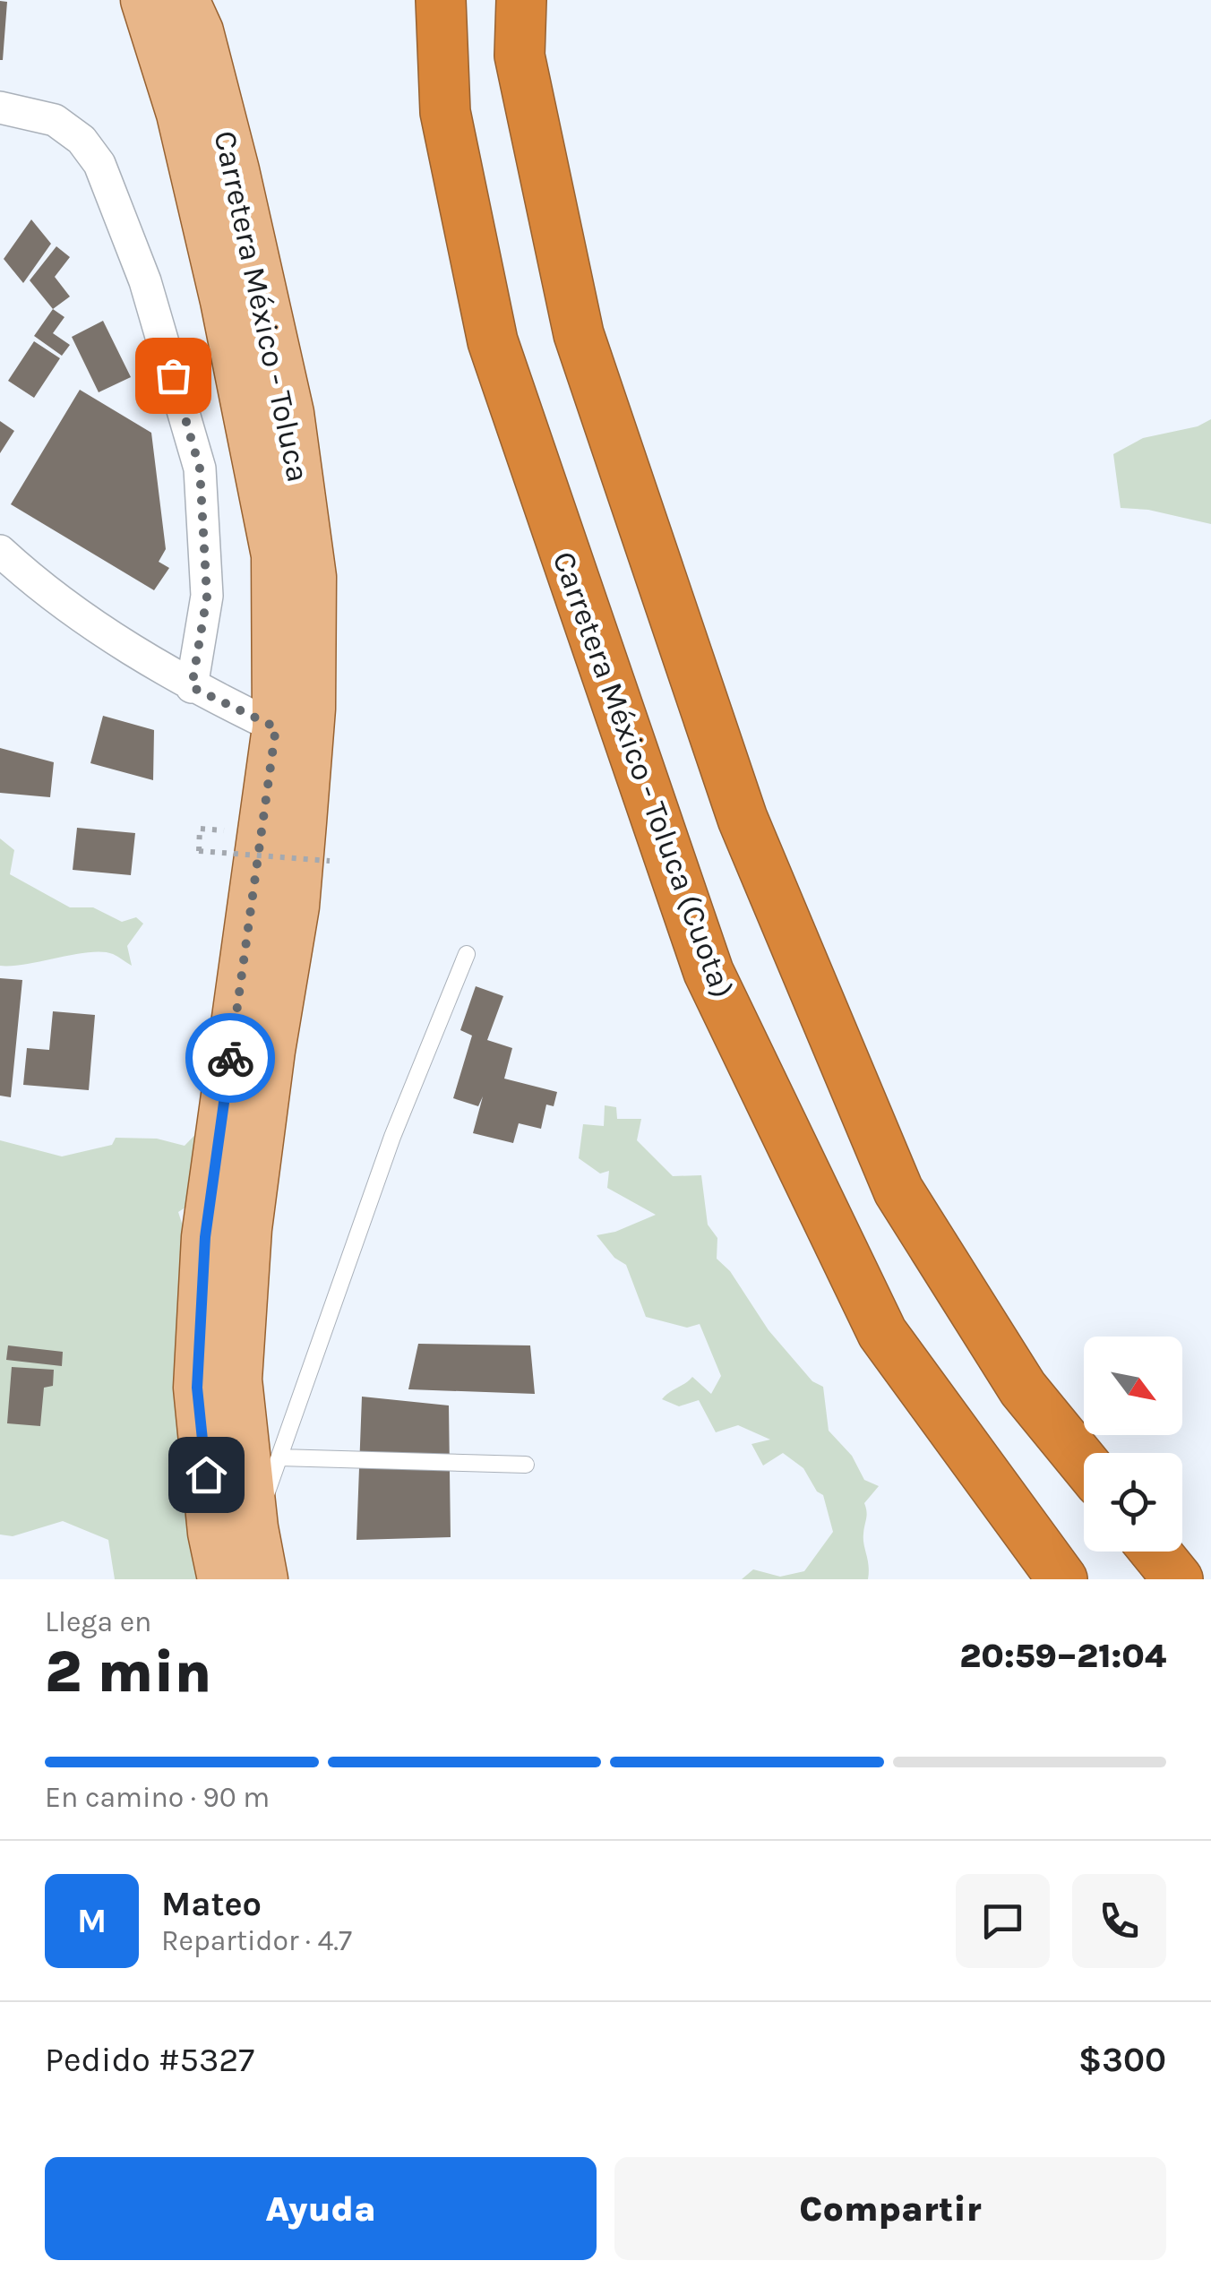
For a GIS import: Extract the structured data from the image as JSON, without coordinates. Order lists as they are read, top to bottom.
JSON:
{
  "streets": {
    "highway": ["Carretera México - Toluca (Cuota)"],
    "main road": ["Carretera México - Toluca"]
  },
  "north": "bottom right",
  "page": {
    "heading": ["2 min", "Llega en", "20:59–21:04"],
    "panel": [
      "Mateo",
      "Repartidor · 4.7",
      "Pedido #5327",
      "$300"
    ],
    "bar": "En camino · 90 m",
    "round": "M",
    "buttons": ["Ayuda", "Compartir"]
  }
}
